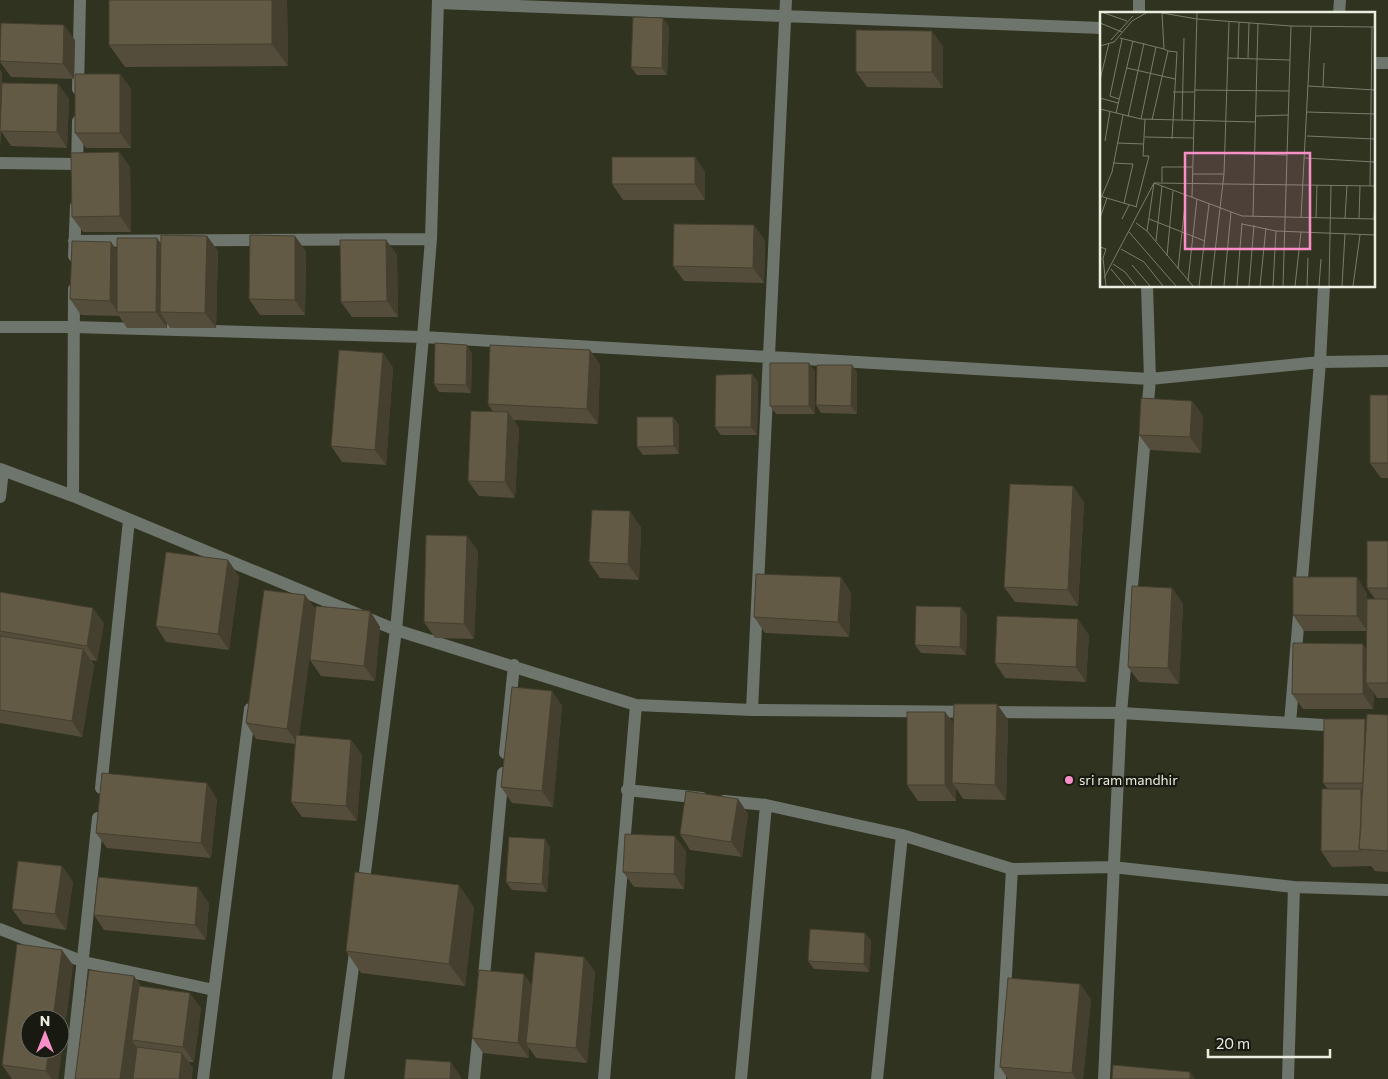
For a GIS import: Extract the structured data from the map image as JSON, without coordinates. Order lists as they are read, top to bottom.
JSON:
{
  "places": ["sri ram mandhir"],
  "scale_bar": "20 m",
  "north": "top"
}
